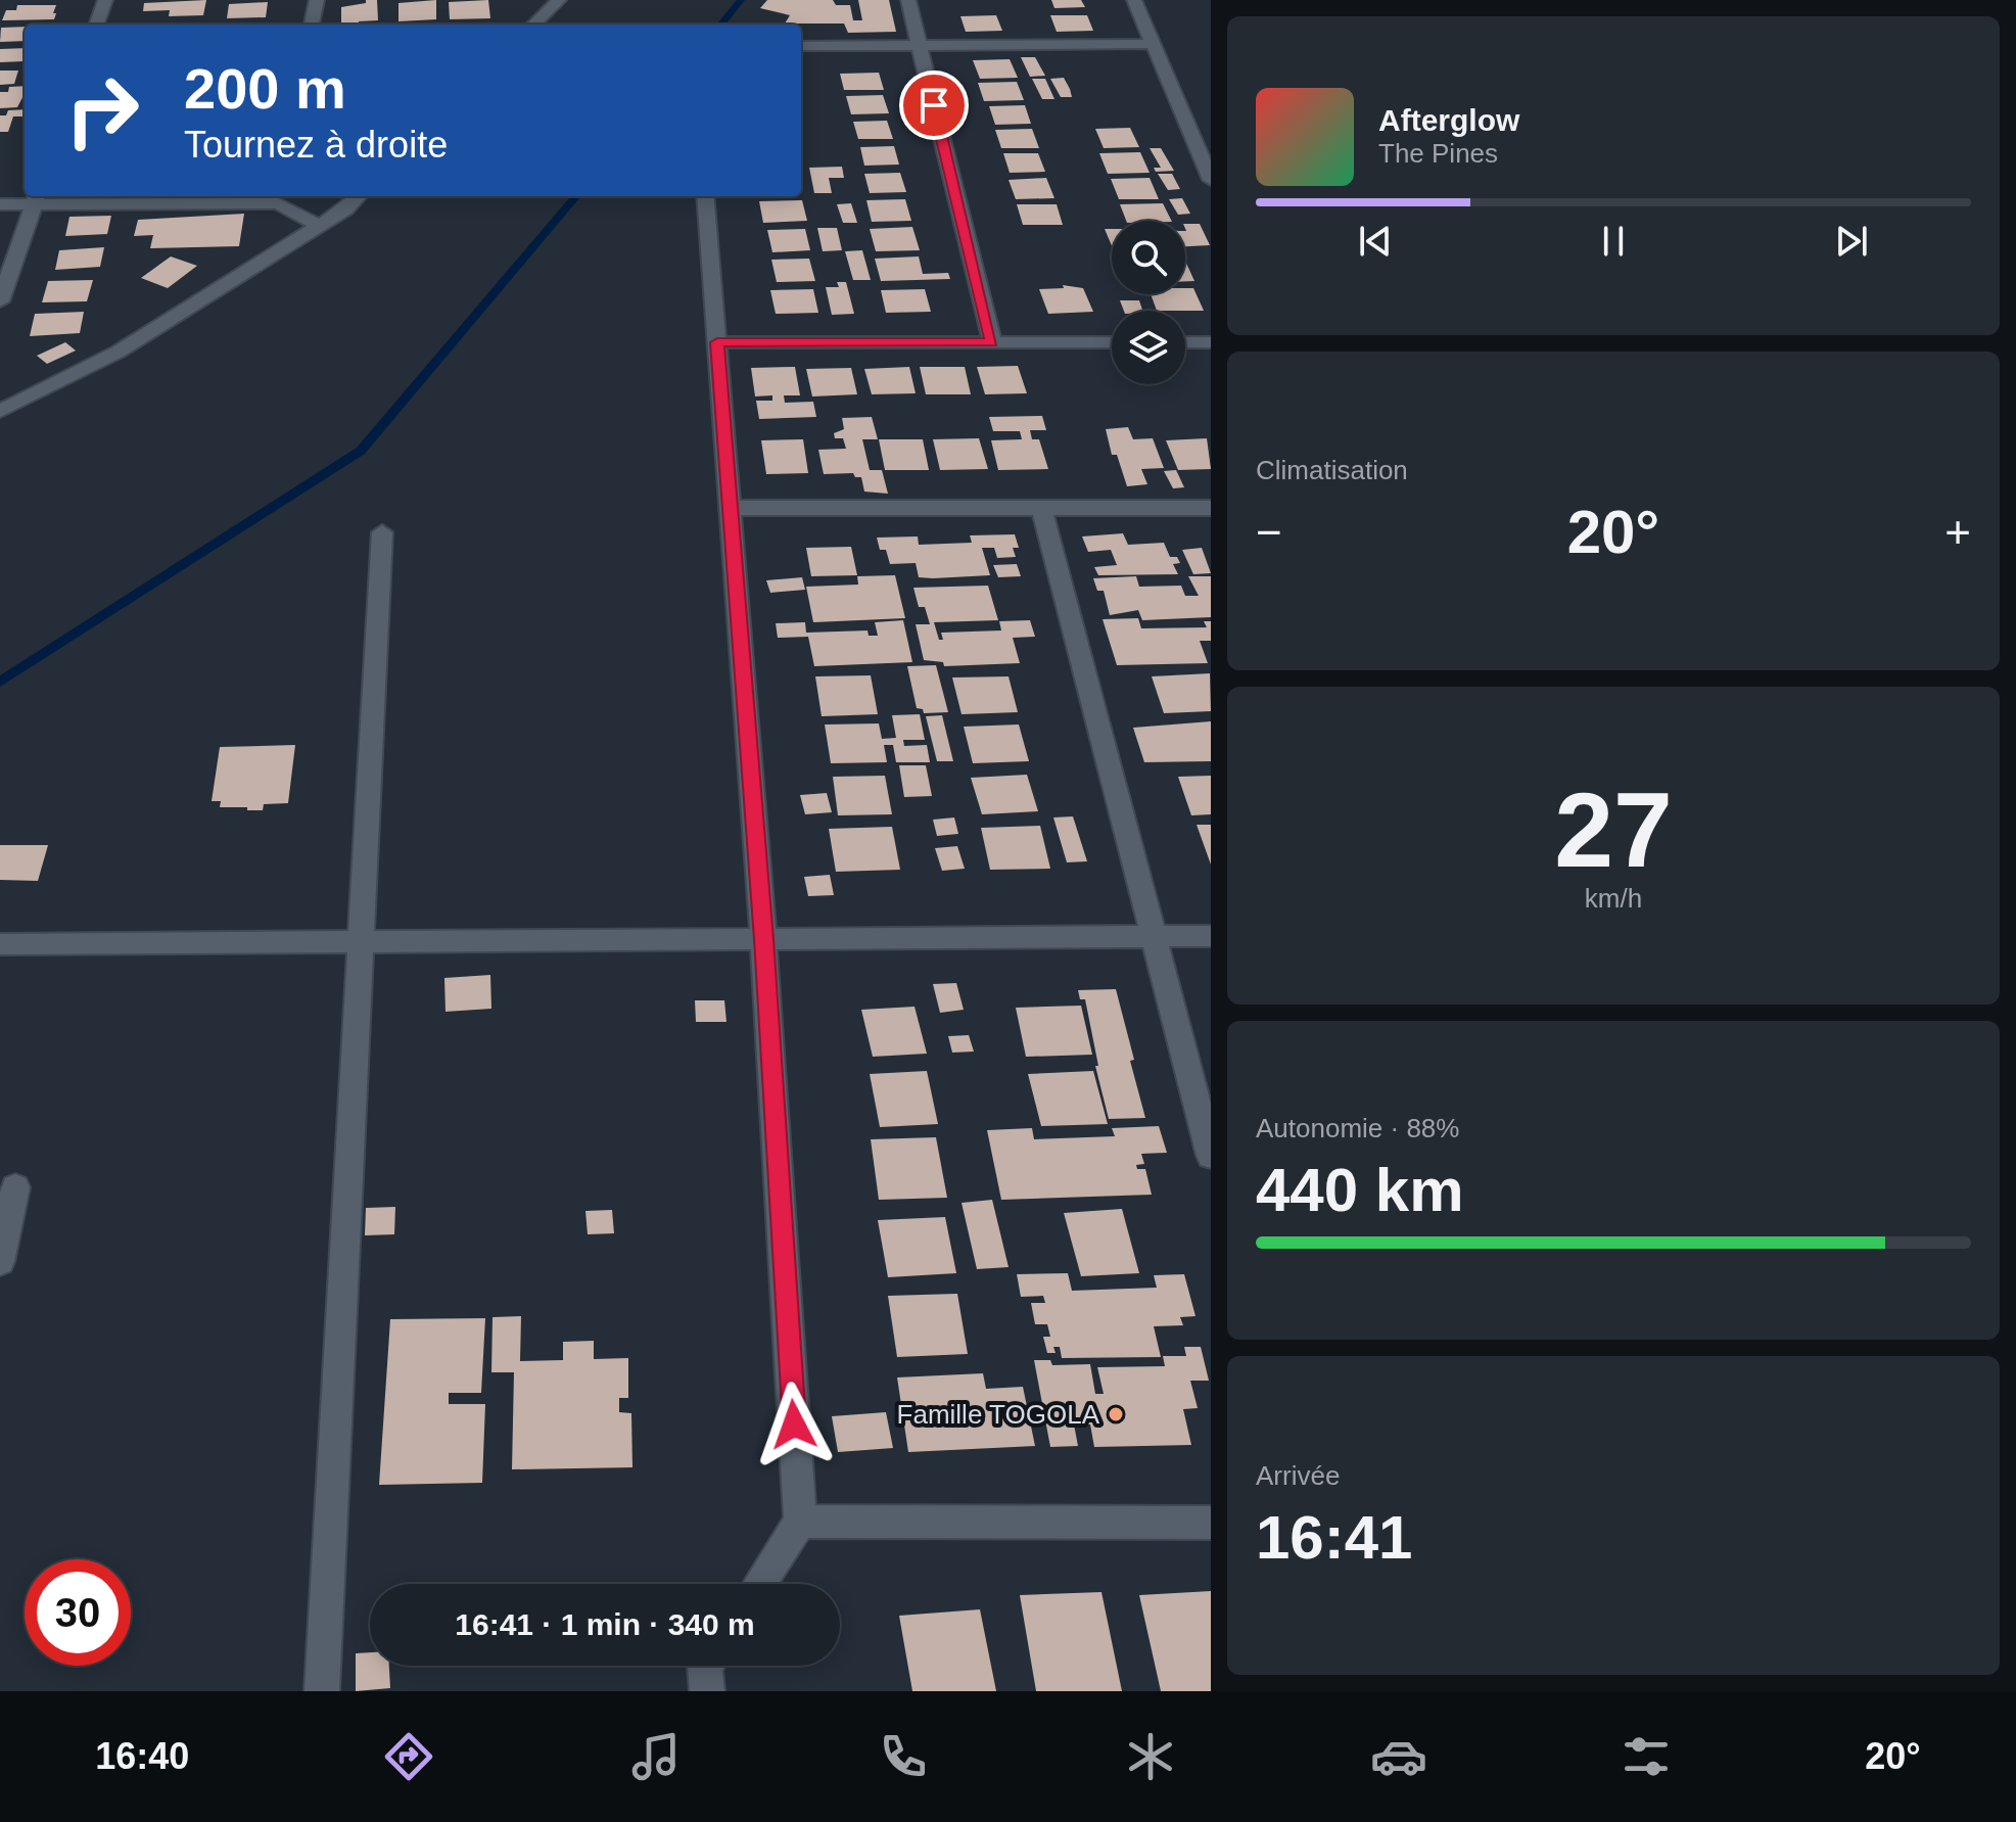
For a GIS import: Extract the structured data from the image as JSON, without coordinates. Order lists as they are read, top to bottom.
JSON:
{
  "places": ["Famille TOGOLA"],
  "page": {
    "turn": ["200 m", "Tournez à droite"],
    "song": ["Afterglow", "The Pines"],
    "tile": [
      "Climatisation",
      ["27", "km/h"],
      ["Autonomie · 88%", "440 km"],
      ["Arrivée", "16:41"]
    ],
    "heat": ["−", "20°", "+"],
    "limit": "30",
    "trip": "16:41 · 1 min · 340 m",
    "tabs": ["16:40", "20°"]
  }
}
